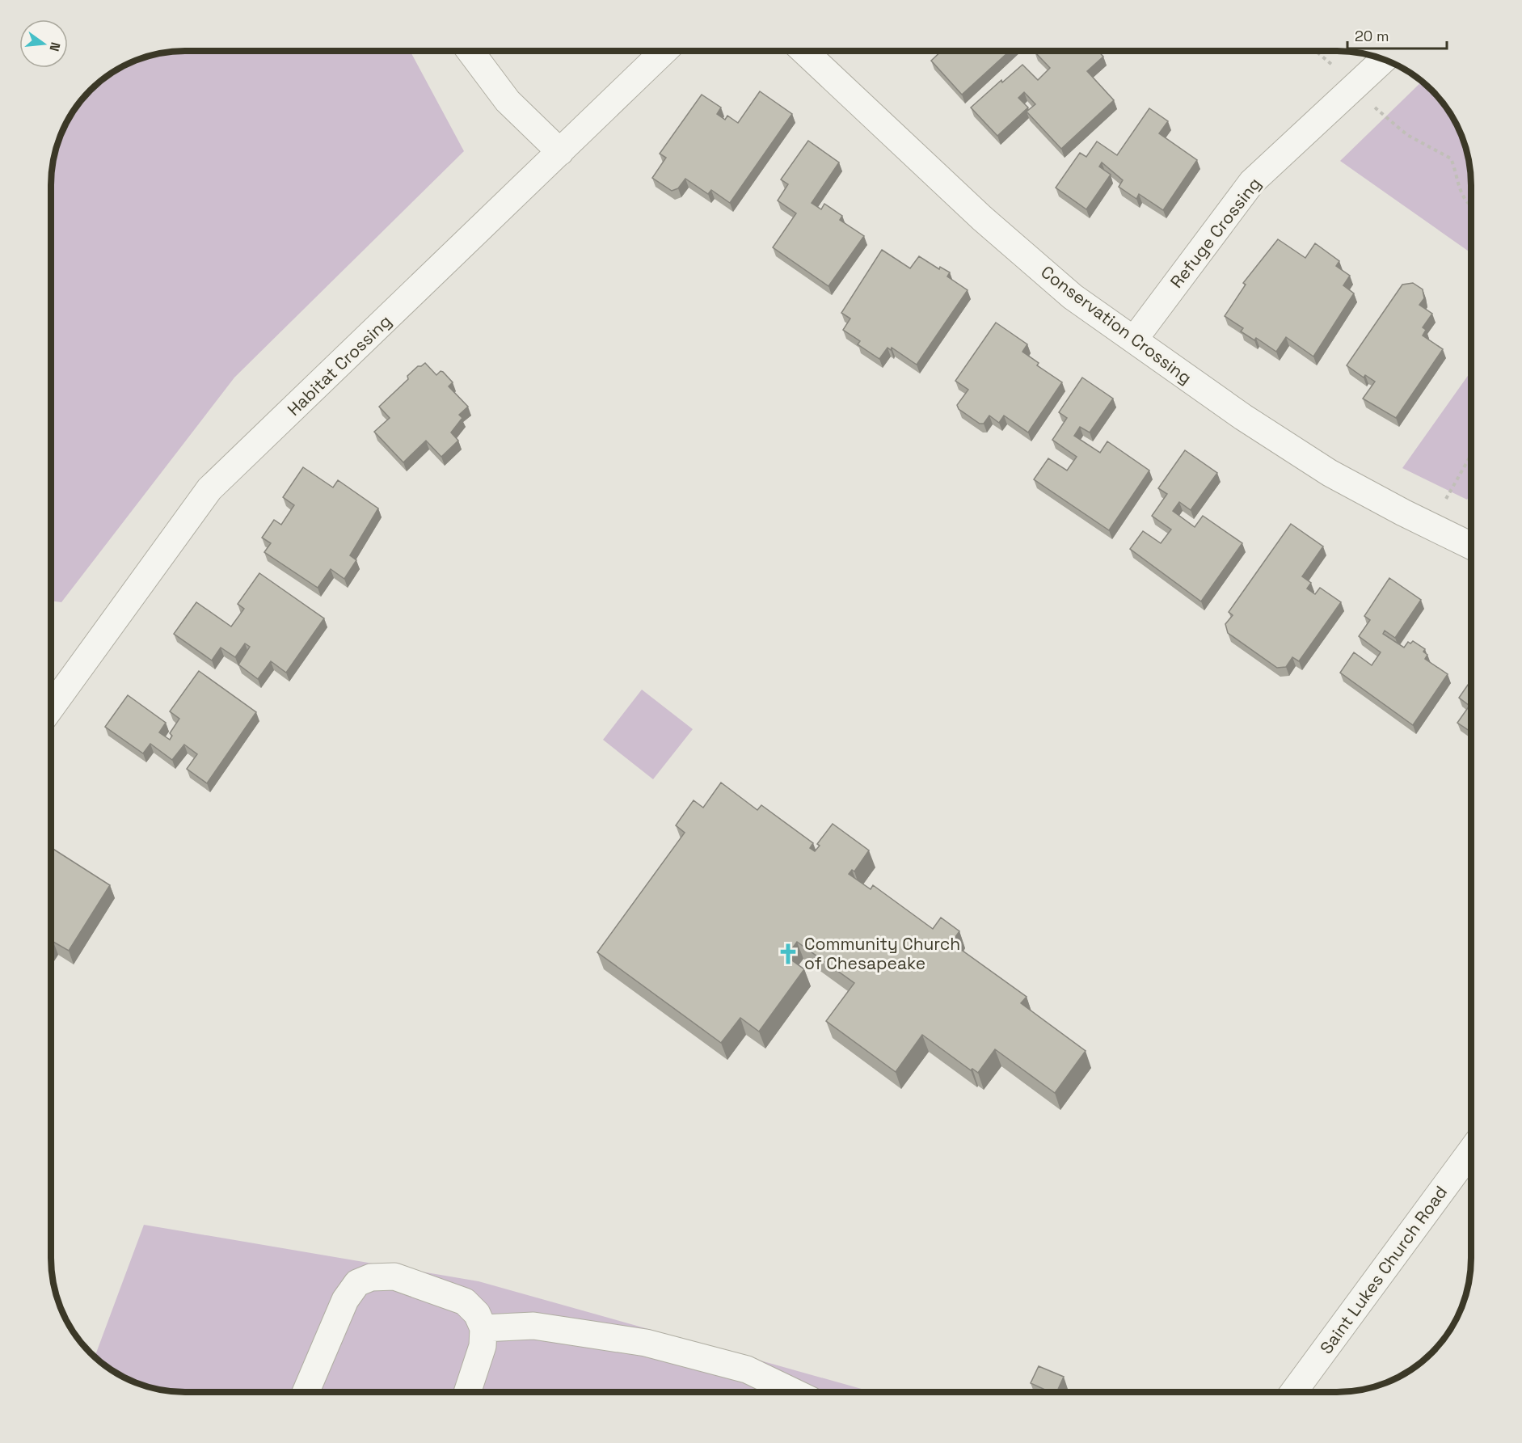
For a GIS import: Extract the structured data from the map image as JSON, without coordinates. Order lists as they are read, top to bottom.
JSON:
{
  "streets": {
    "street": [
      "Refuge Crossing",
      "Conservation Crossing",
      "Habitat Crossing",
      "Saint Lukes Church Road"
    ]
  },
  "crossings": [
    ["Refuge Crossing", "Conservation Crossing"]
  ],
  "places": {
    "church": ["Community Church of Chesapeake"]
  },
  "scale_bar": "20 m",
  "north": "right"
}
